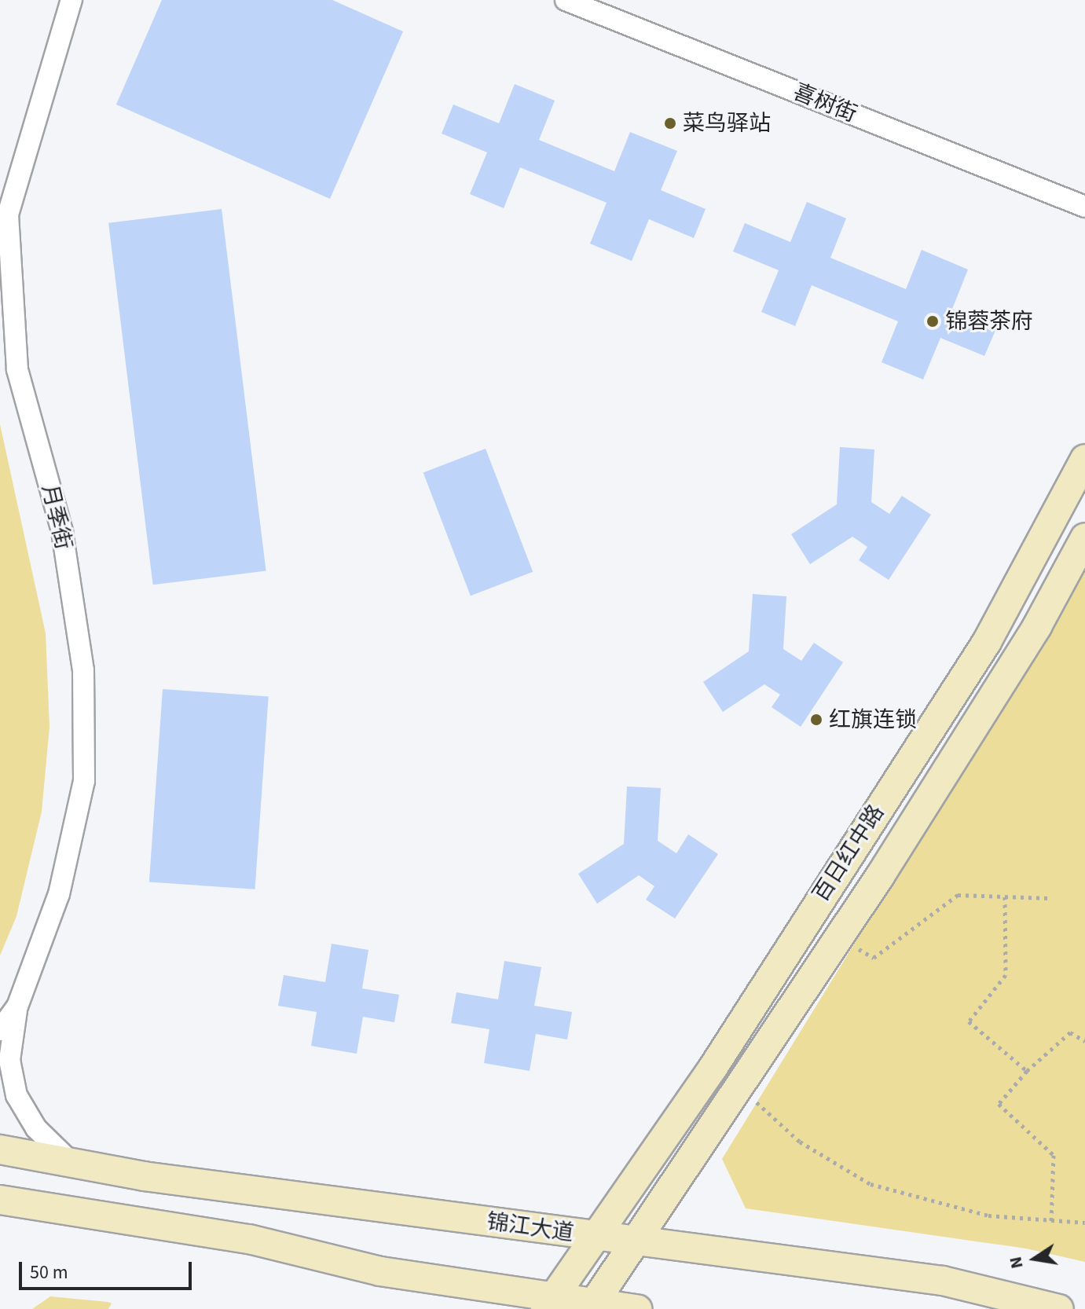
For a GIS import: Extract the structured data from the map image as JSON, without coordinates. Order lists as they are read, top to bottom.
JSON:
{
  "streets": {
    "street": [
      "喜树街",
      "月季街",
      "百日红中路",
      "锦江大道"
    ]
  },
  "crossings": [
    ["百日红中路", "锦江大道"]
  ],
  "places": ["菜鸟驿站", "锦蓉茶府", "红旗连锁"],
  "scale_bar": "50 m",
  "north": "left"
}
